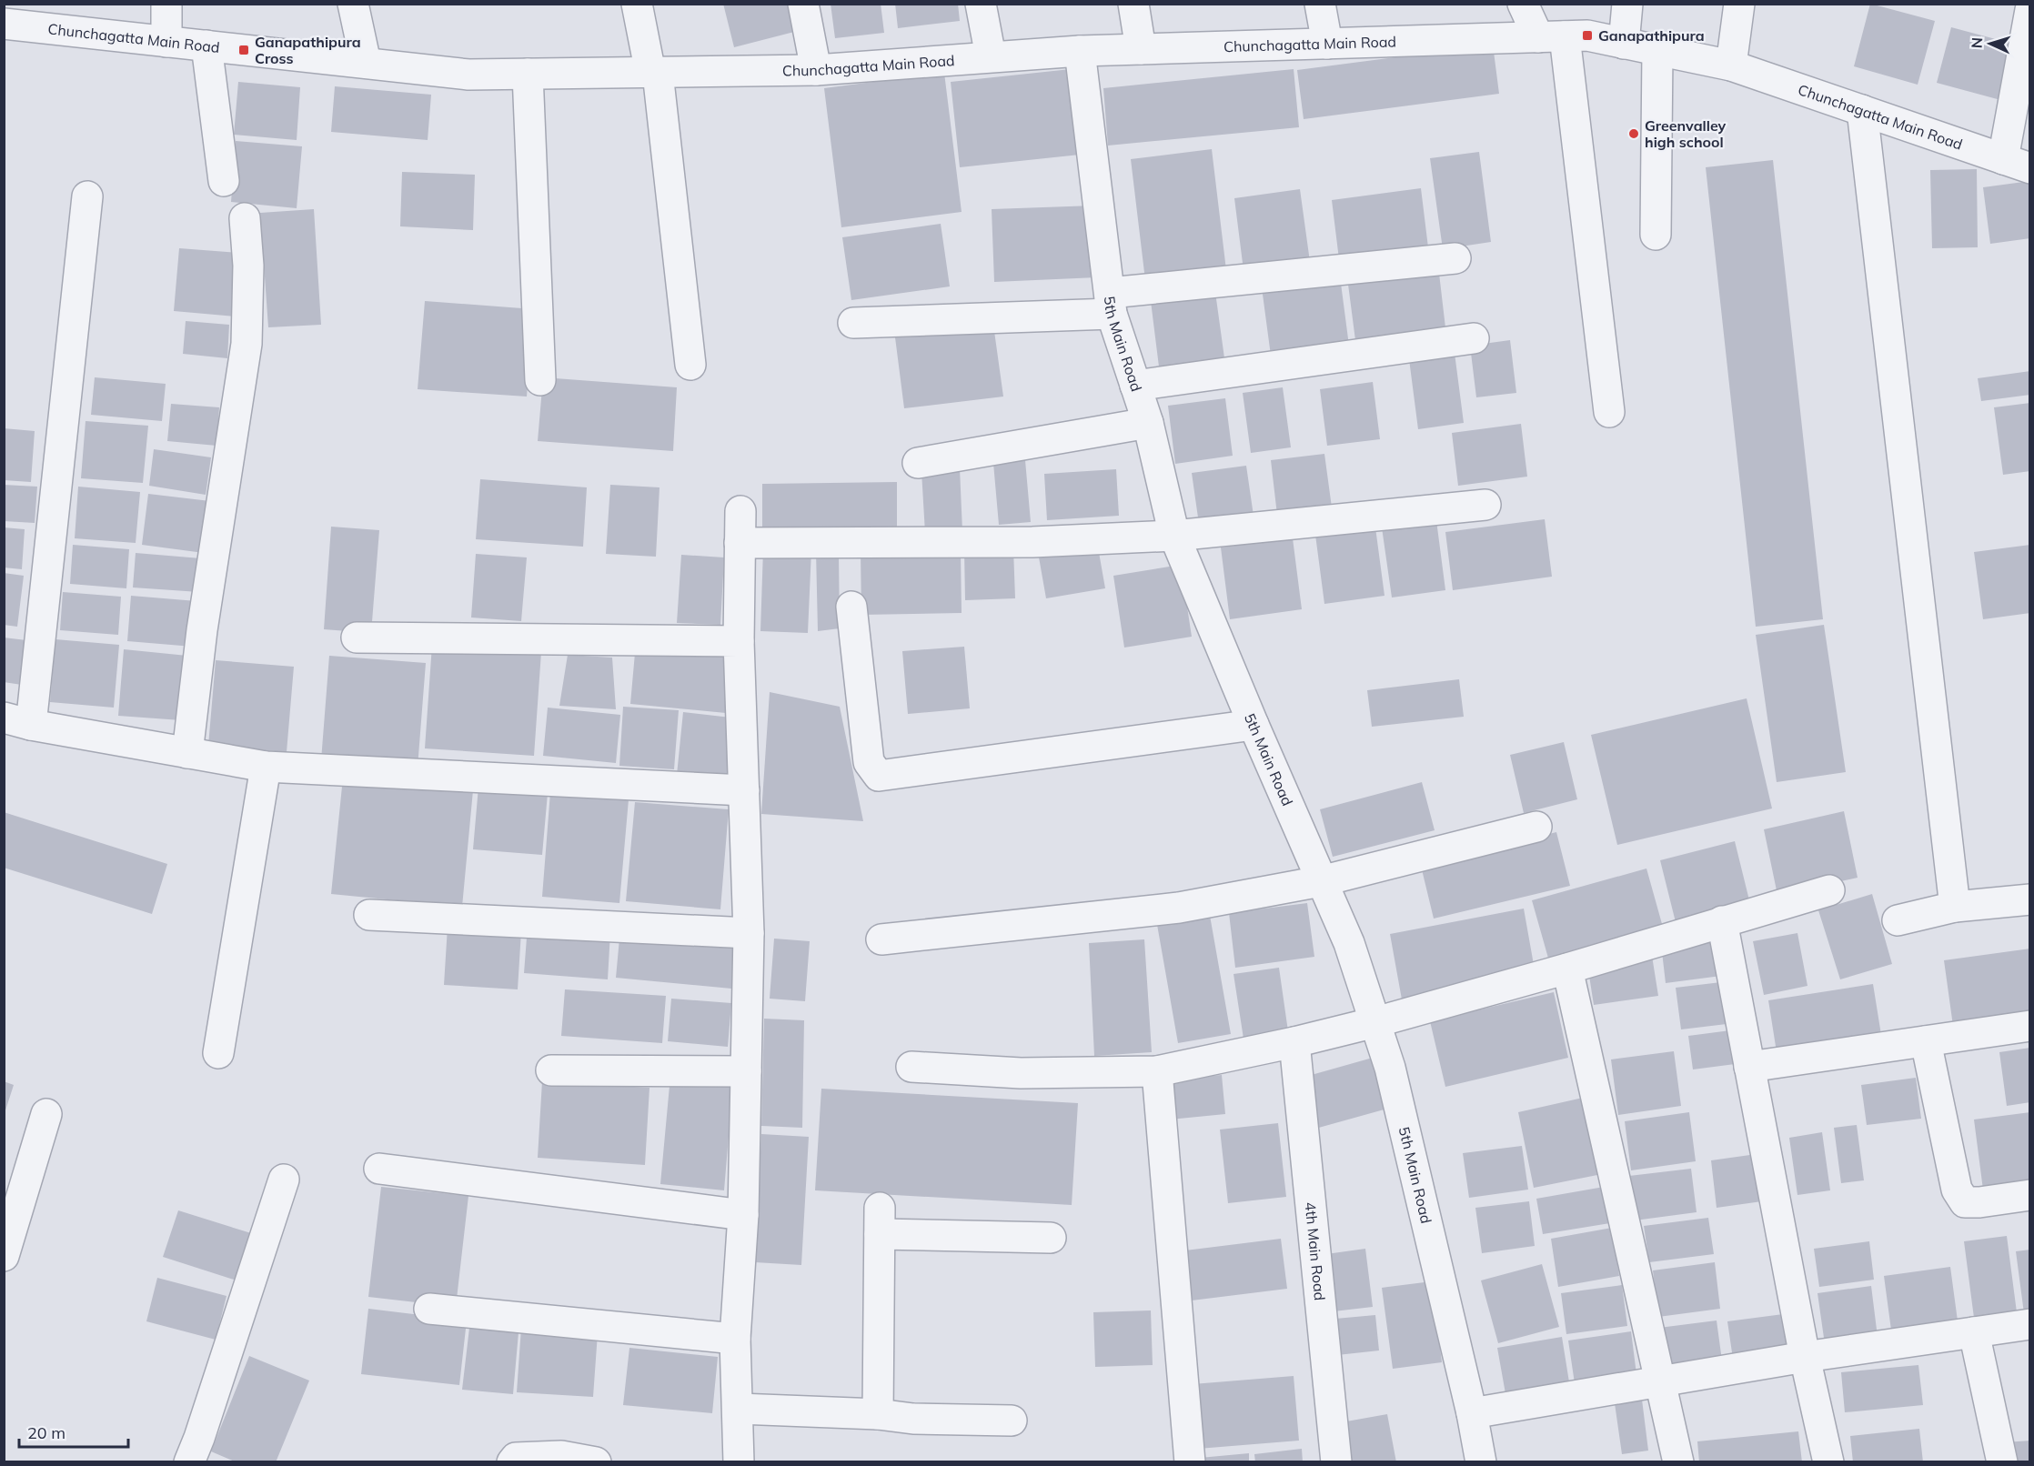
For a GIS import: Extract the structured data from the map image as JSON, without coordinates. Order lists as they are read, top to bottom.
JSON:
{
  "streets": {
    "street": ["Chunchagatta Main Road", "5th Main Road", "4th Main Road"]
  },
  "crossings": [
    ["Chunchagatta Main Road", "5th Main Road"]
  ],
  "places": {
    "transit": ["Ganapathipura", "Ganapathipura Cross"],
    "other": ["Greenvalley high school"]
  },
  "scale_bar": "20 m",
  "north": "left"
}
